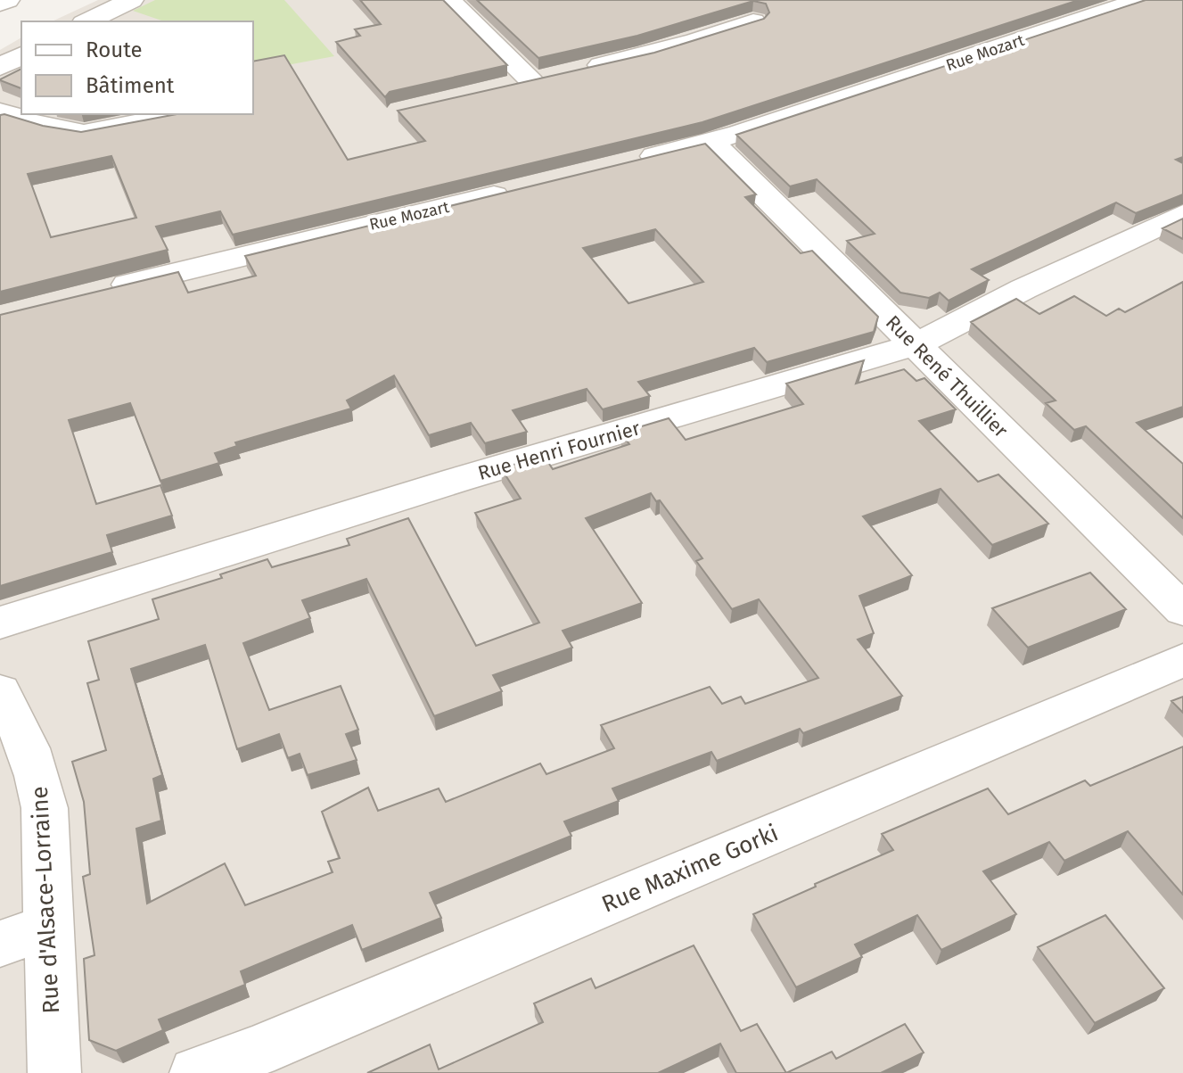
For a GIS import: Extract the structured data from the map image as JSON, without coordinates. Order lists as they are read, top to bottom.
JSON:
{
  "streets": {
    "street": [
      "Rue Mozart",
      "Rue René Thuillier",
      "Rue Henri Fournier",
      "Rue Maxime Gorki",
      "Rue d'Alsace-Lorraine"
    ]
  },
  "crossings": [
    ["Rue Mozart", "Rue René Thuillier"],
    ["Rue René Thuillier", "Rue Henri Fournier"]
  ],
  "legend": ["Route", "Bâtiment"]
}
